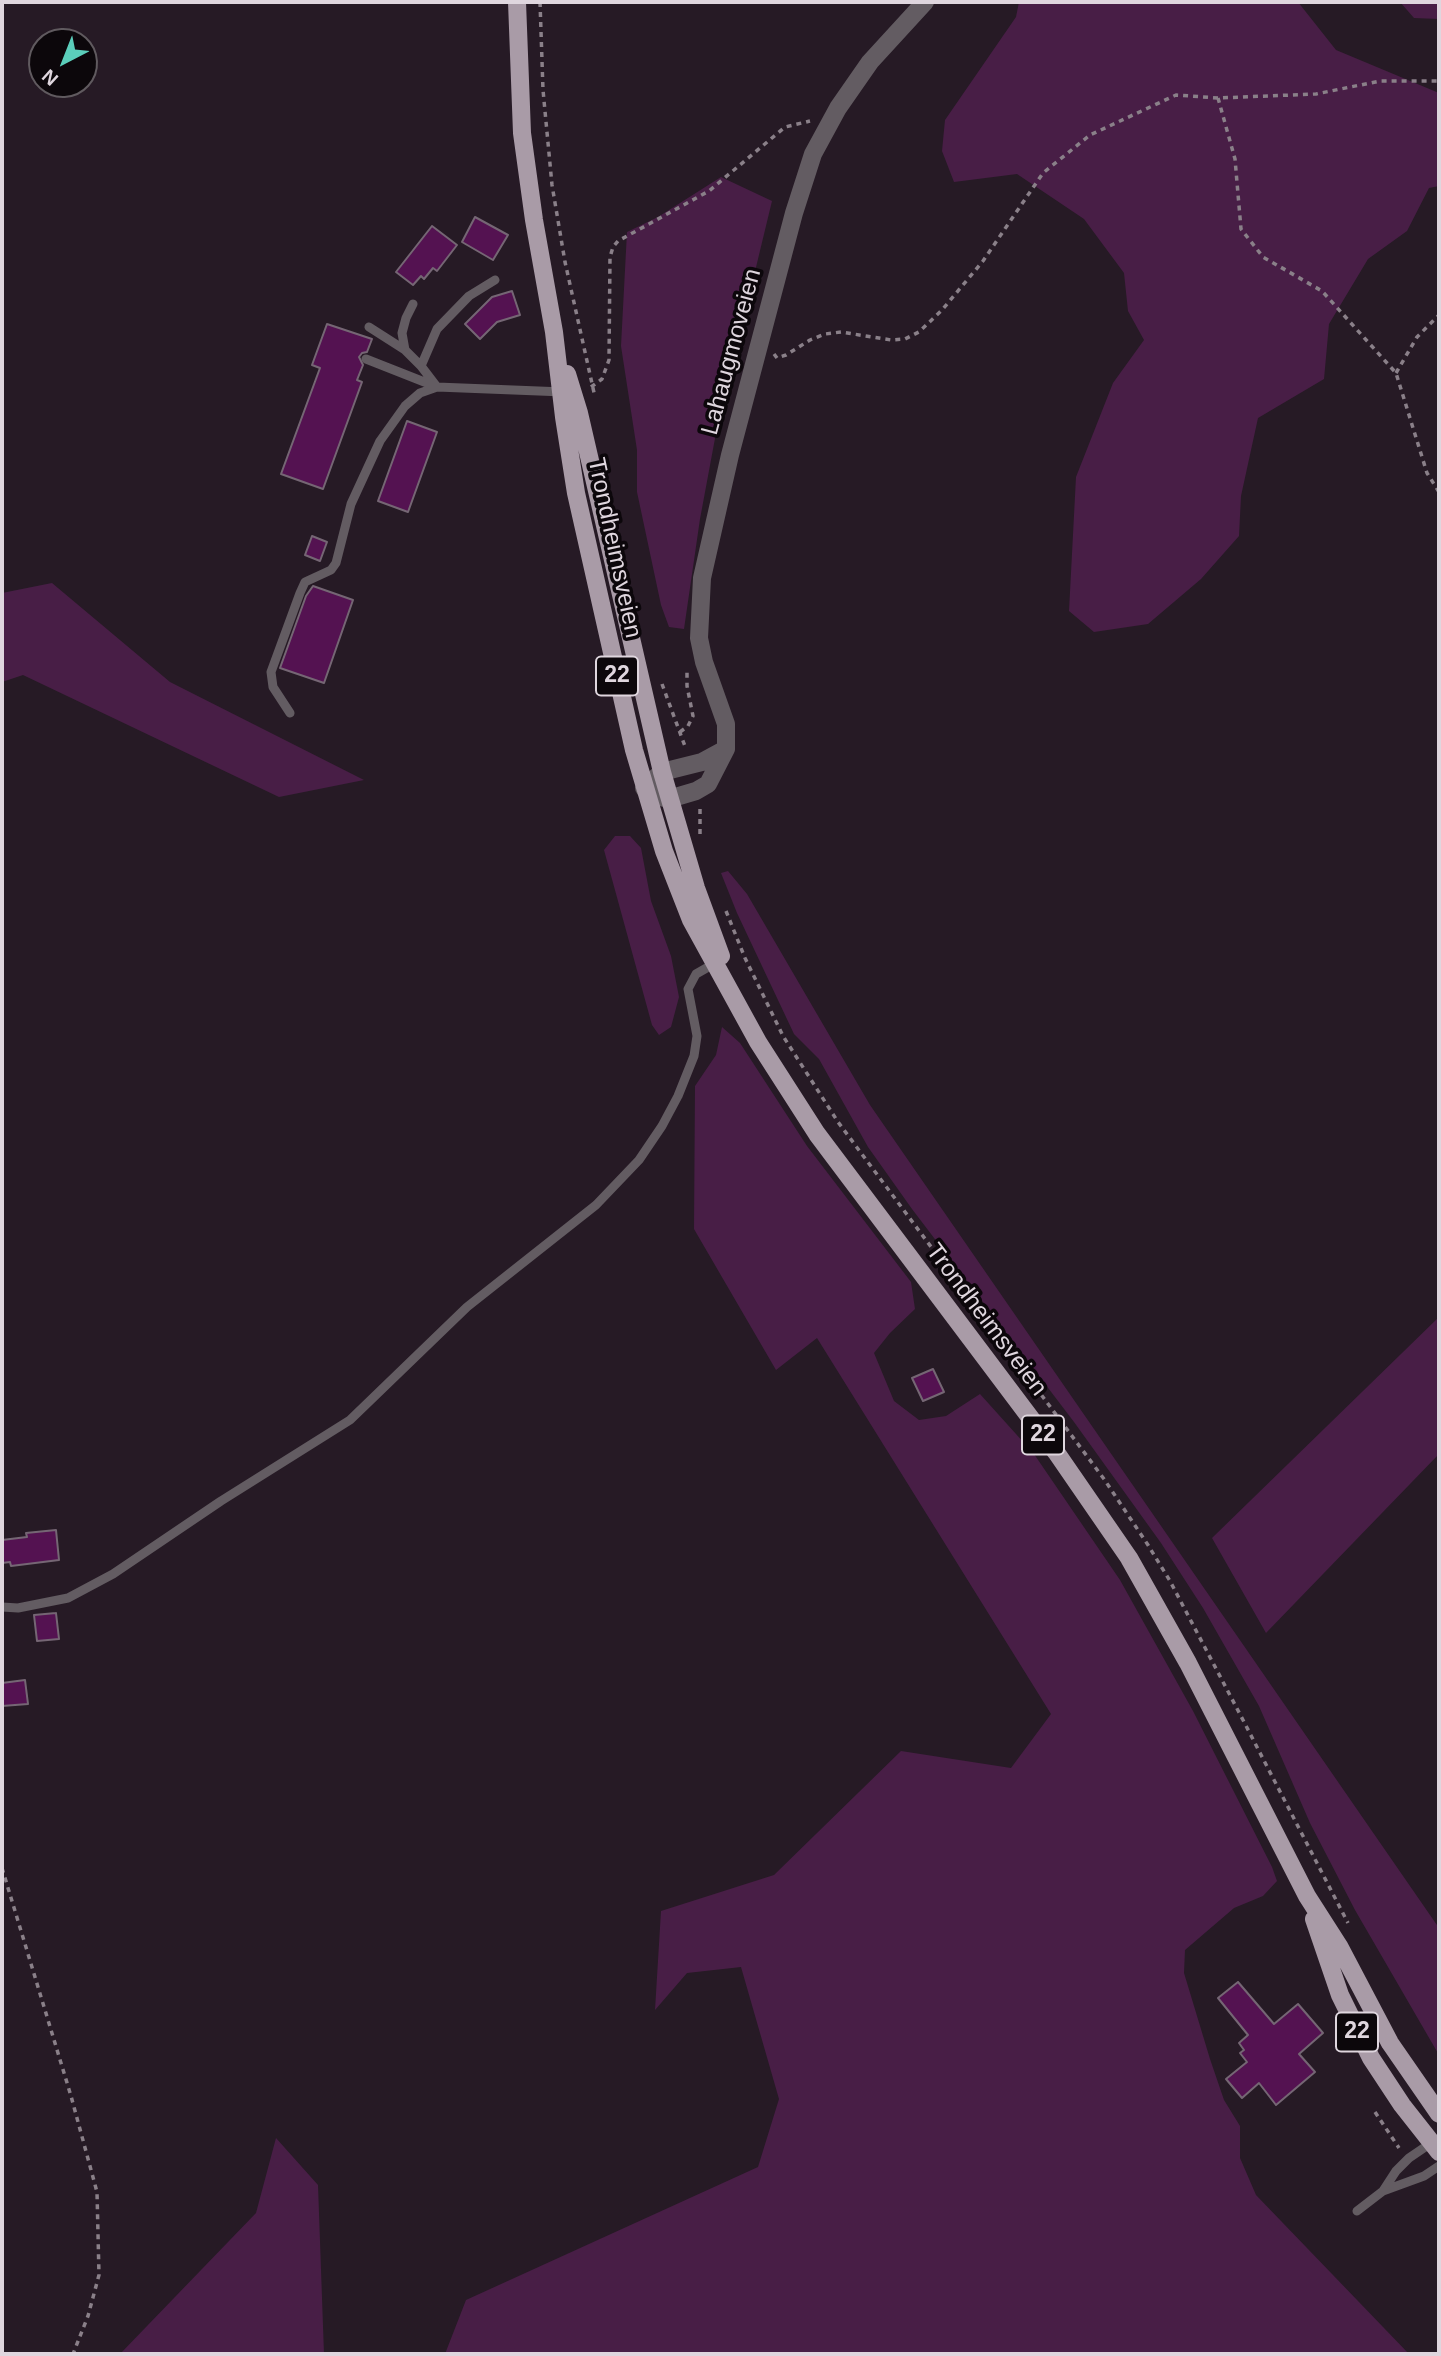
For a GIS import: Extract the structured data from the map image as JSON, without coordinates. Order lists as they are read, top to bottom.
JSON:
{
  "streets": {
    "main road": ["Trondheimsveien", "22"],
    "street": ["Lahaugmoveien"]
  },
  "north": "bottom left"
}
